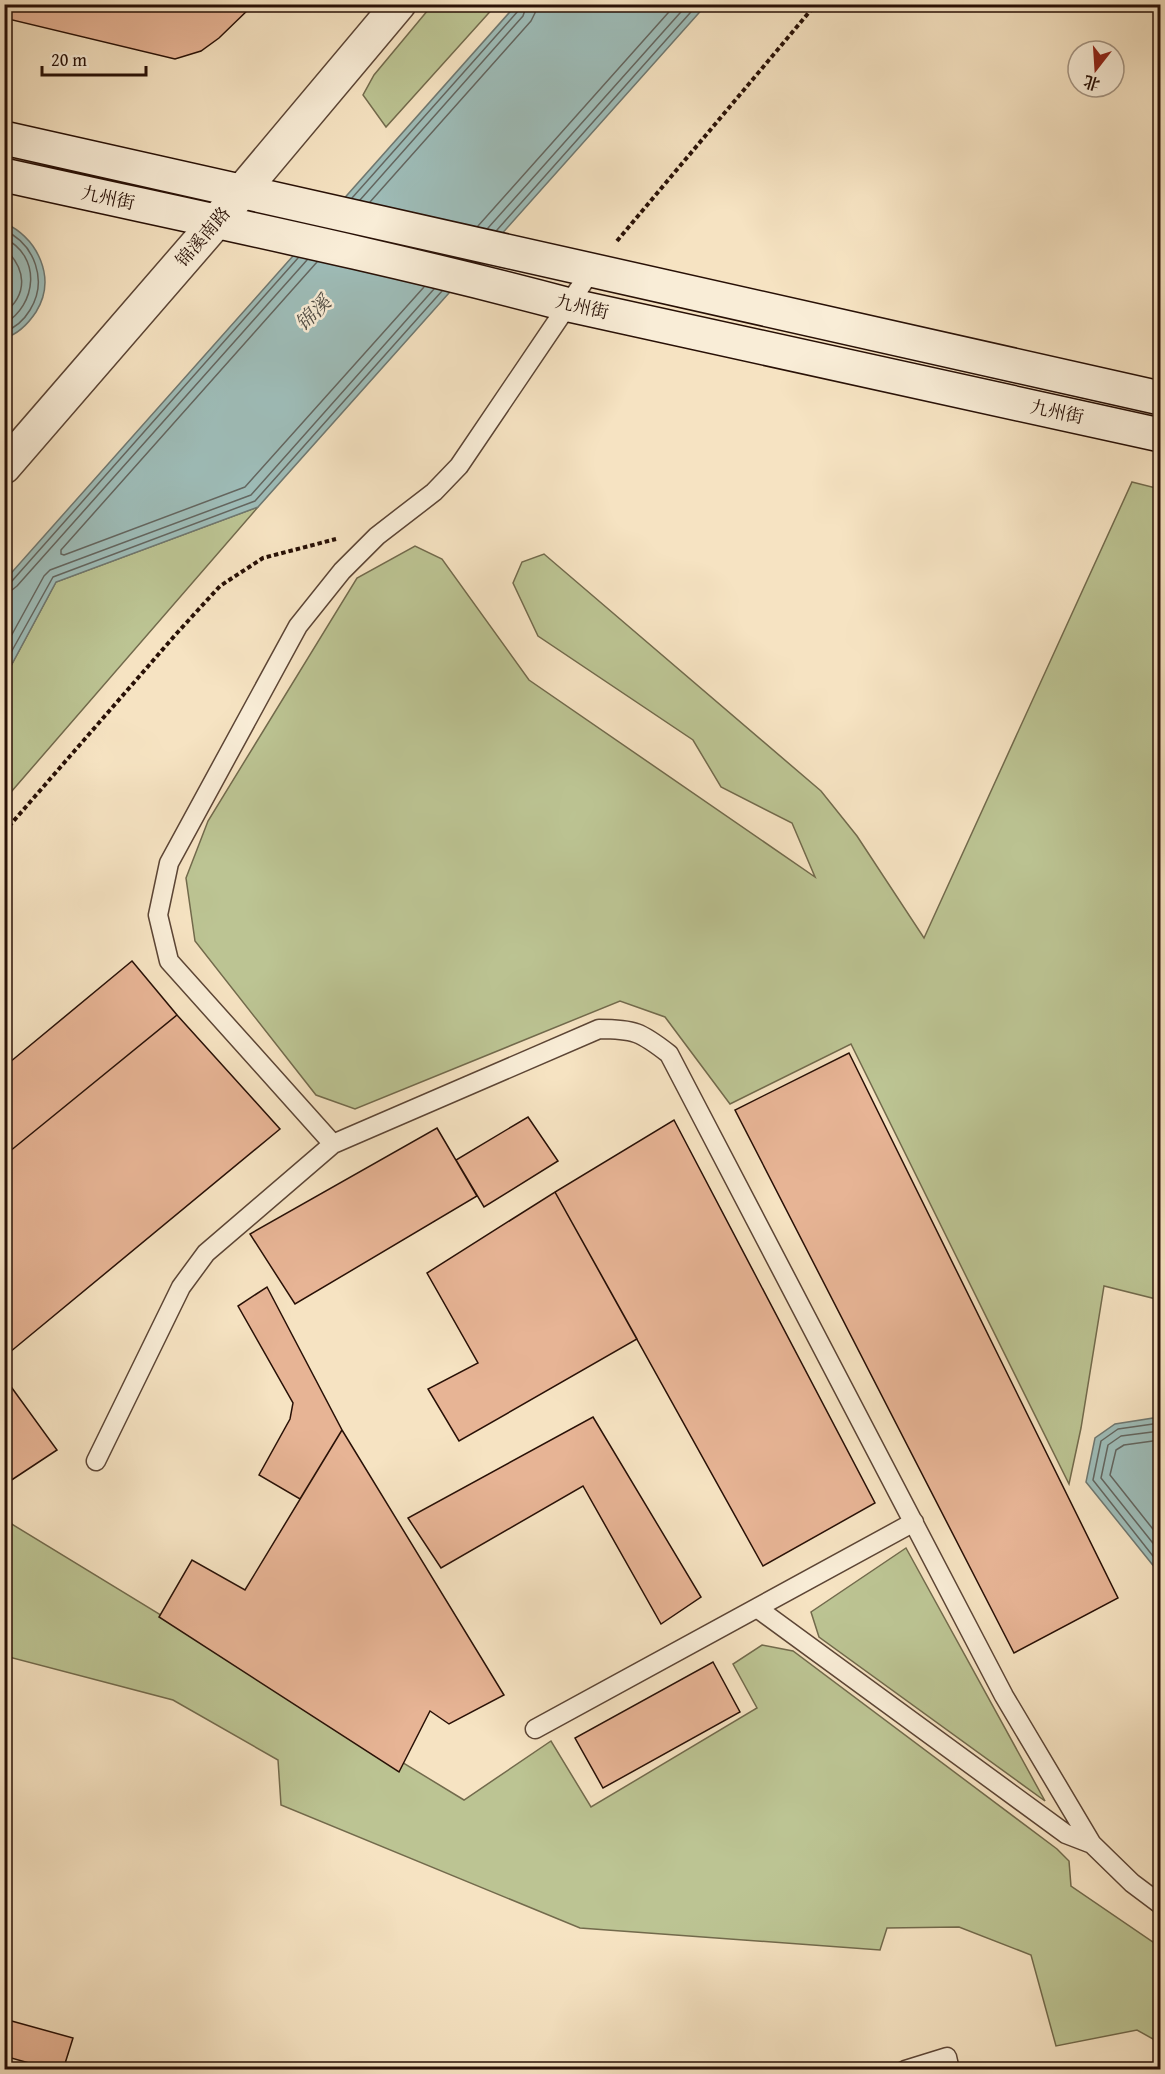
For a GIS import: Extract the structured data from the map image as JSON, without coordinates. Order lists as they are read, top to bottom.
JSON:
{
  "streets": {
    "main road": ["九州街", "锦溪南路"]
  },
  "crossings": [
    ["九州街", "锦溪南路"]
  ],
  "water": ["锦溪"],
  "scale_bar": "20 m",
  "north": "bottom"
}
